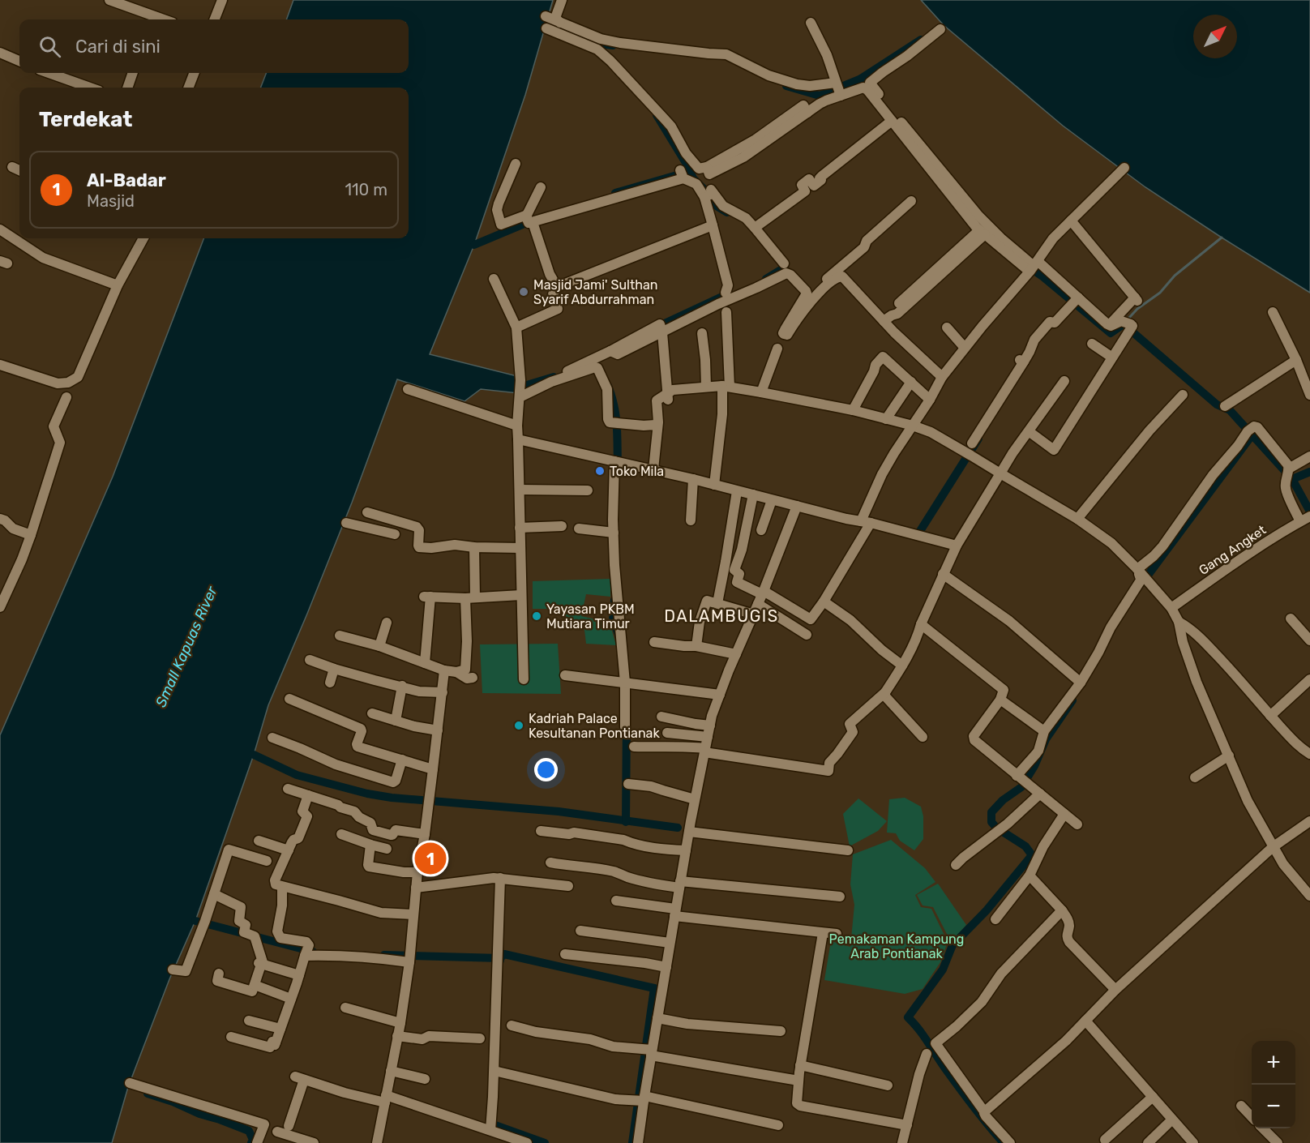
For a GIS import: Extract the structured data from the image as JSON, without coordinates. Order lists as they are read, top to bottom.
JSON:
{
  "streets": {
    "street": ["Gang Angket"]
  },
  "districts": ["DALAMBUGIS"],
  "water": ["Small Kapuas River"],
  "parks": ["Pemakaman Kampung Arab Pontianak"],
  "places": [
    "Masjid Jami' Sulthan Syarif Abdurrahman",
    "Toko Mila",
    "Yayasan PKBM Mutiara Timur",
    "Kadriah Palace Kesultanan Pontianak"
  ],
  "north": "top right",
  "page": {
    "search": "Cari di sini",
    "heading": "Terdekat",
    "list": [
      {
        "mark": "1",
        "name": "Al-Badar",
        "note": "Masjid",
        "value": "110 m"
      }
    ],
    "pins": "1",
    "map_buttons": ["+", "−"]
  }
}
